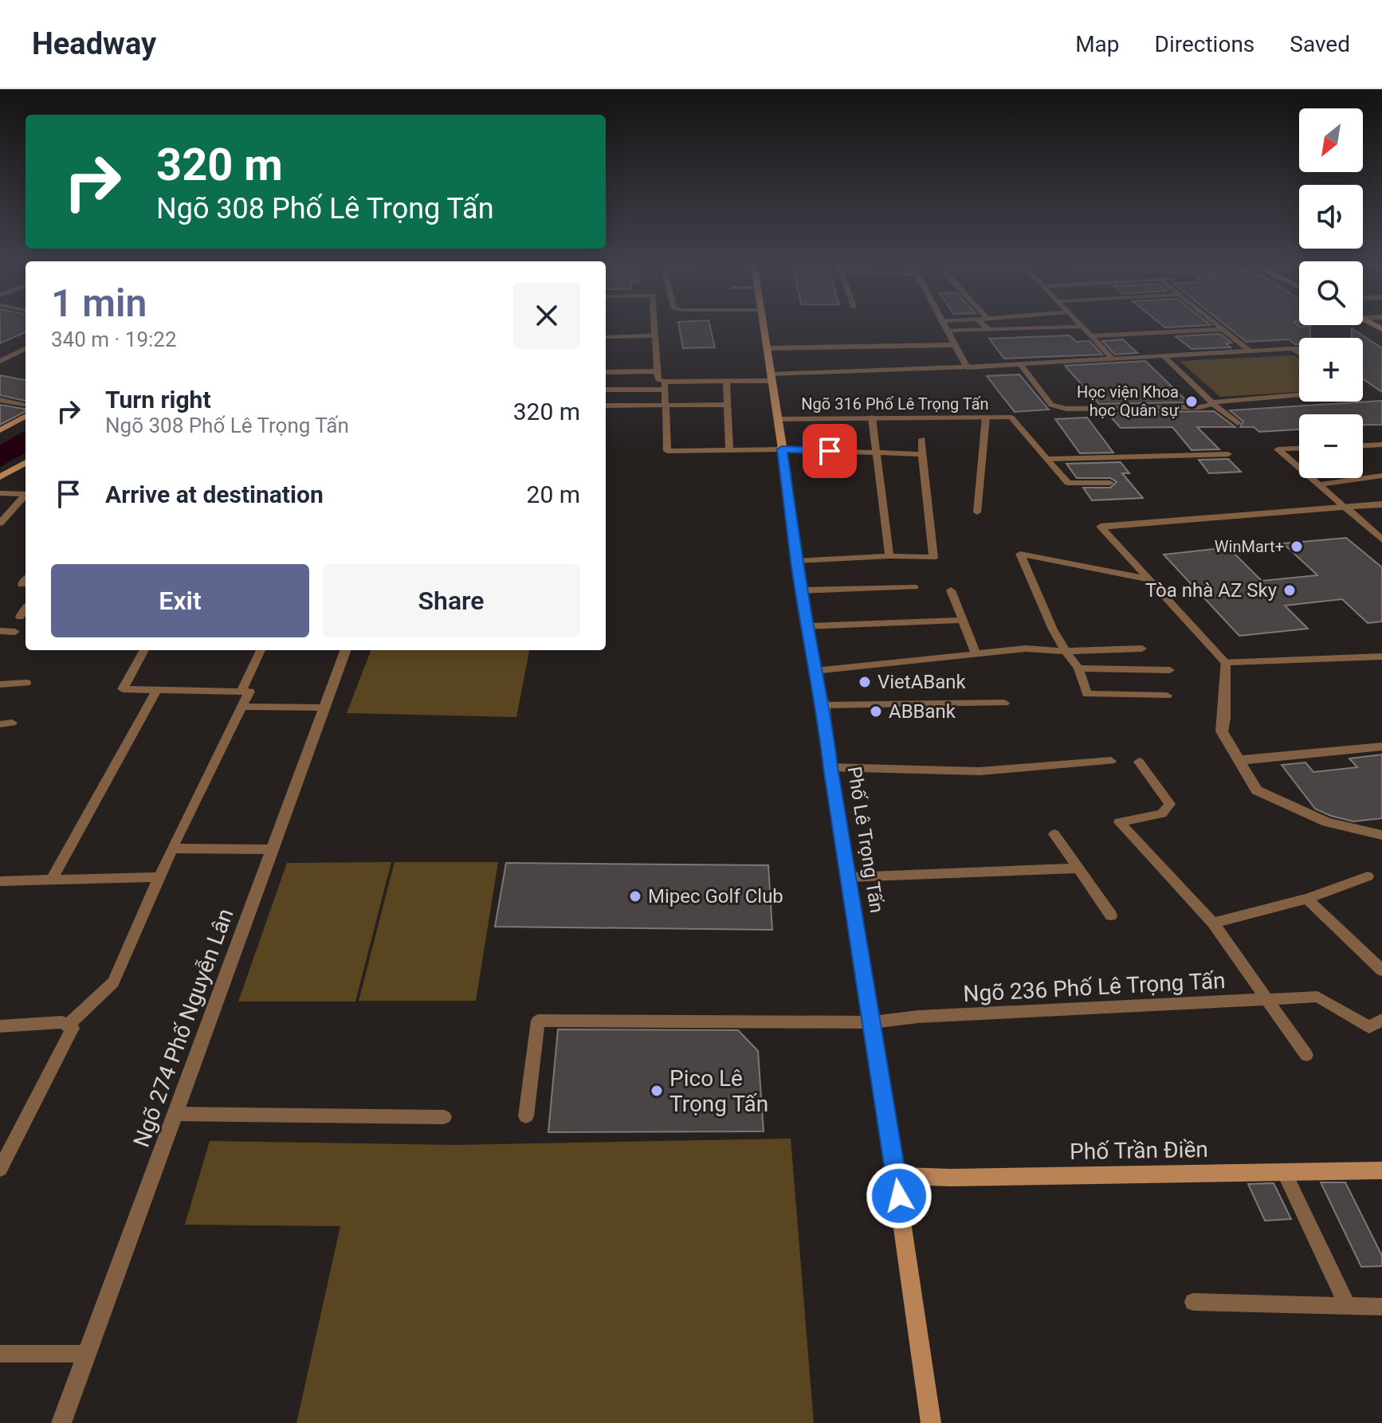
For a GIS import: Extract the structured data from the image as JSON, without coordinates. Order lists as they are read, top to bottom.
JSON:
{
  "streets": {
    "main road": ["Phố Lê Trọng Tấn", "Phố Trần Điền"],
    "street": ["Ngõ 316 Phố Lê Trọng Tấn", "Ngõ 274 Phố Nguyễn Lân"],
    "lane": ["Ngõ 236 Phố Lê Trọng Tấn"]
  },
  "crossings": [
    ["Ngõ 316 Phố Lê Trọng Tấn", "Phố Lê Trọng Tấn"],
    ["Phố Lê Trọng Tấn", "Ngõ 236 Phố Lê Trọng Tấn"],
    ["Phố Lê Trọng Tấn", "Phố Trần Điền"]
  ],
  "places": [
    "Học viện Khoa học Quân sự",
    "WinMart+",
    "Tòa nhà AZ Sky",
    "VietABank",
    "ABBank",
    "Mipec Golf Club",
    "Pico Lê Trọng Tấn"
  ],
  "north": "bottom left",
  "page": {
    "header": "Headway",
    "nav": ["Map", "Directions", "Saved"],
    "map_buttons": ["+", "−"],
    "turn": ["320 m", "Ngõ 308 Phố Lê Trọng Tấn"],
    "heading": ["1 min", "340 m · 19:22"],
    "list": [
      {
        "name": "Turn right",
        "note": "Ngõ 308 Phố Lê Trọng Tấn",
        "value": "320 m"
      },
      {
        "name": "Arrive at destination",
        "value": "20 m"
      }
    ],
    "buttons": ["Exit", "Share"]
  }
}
